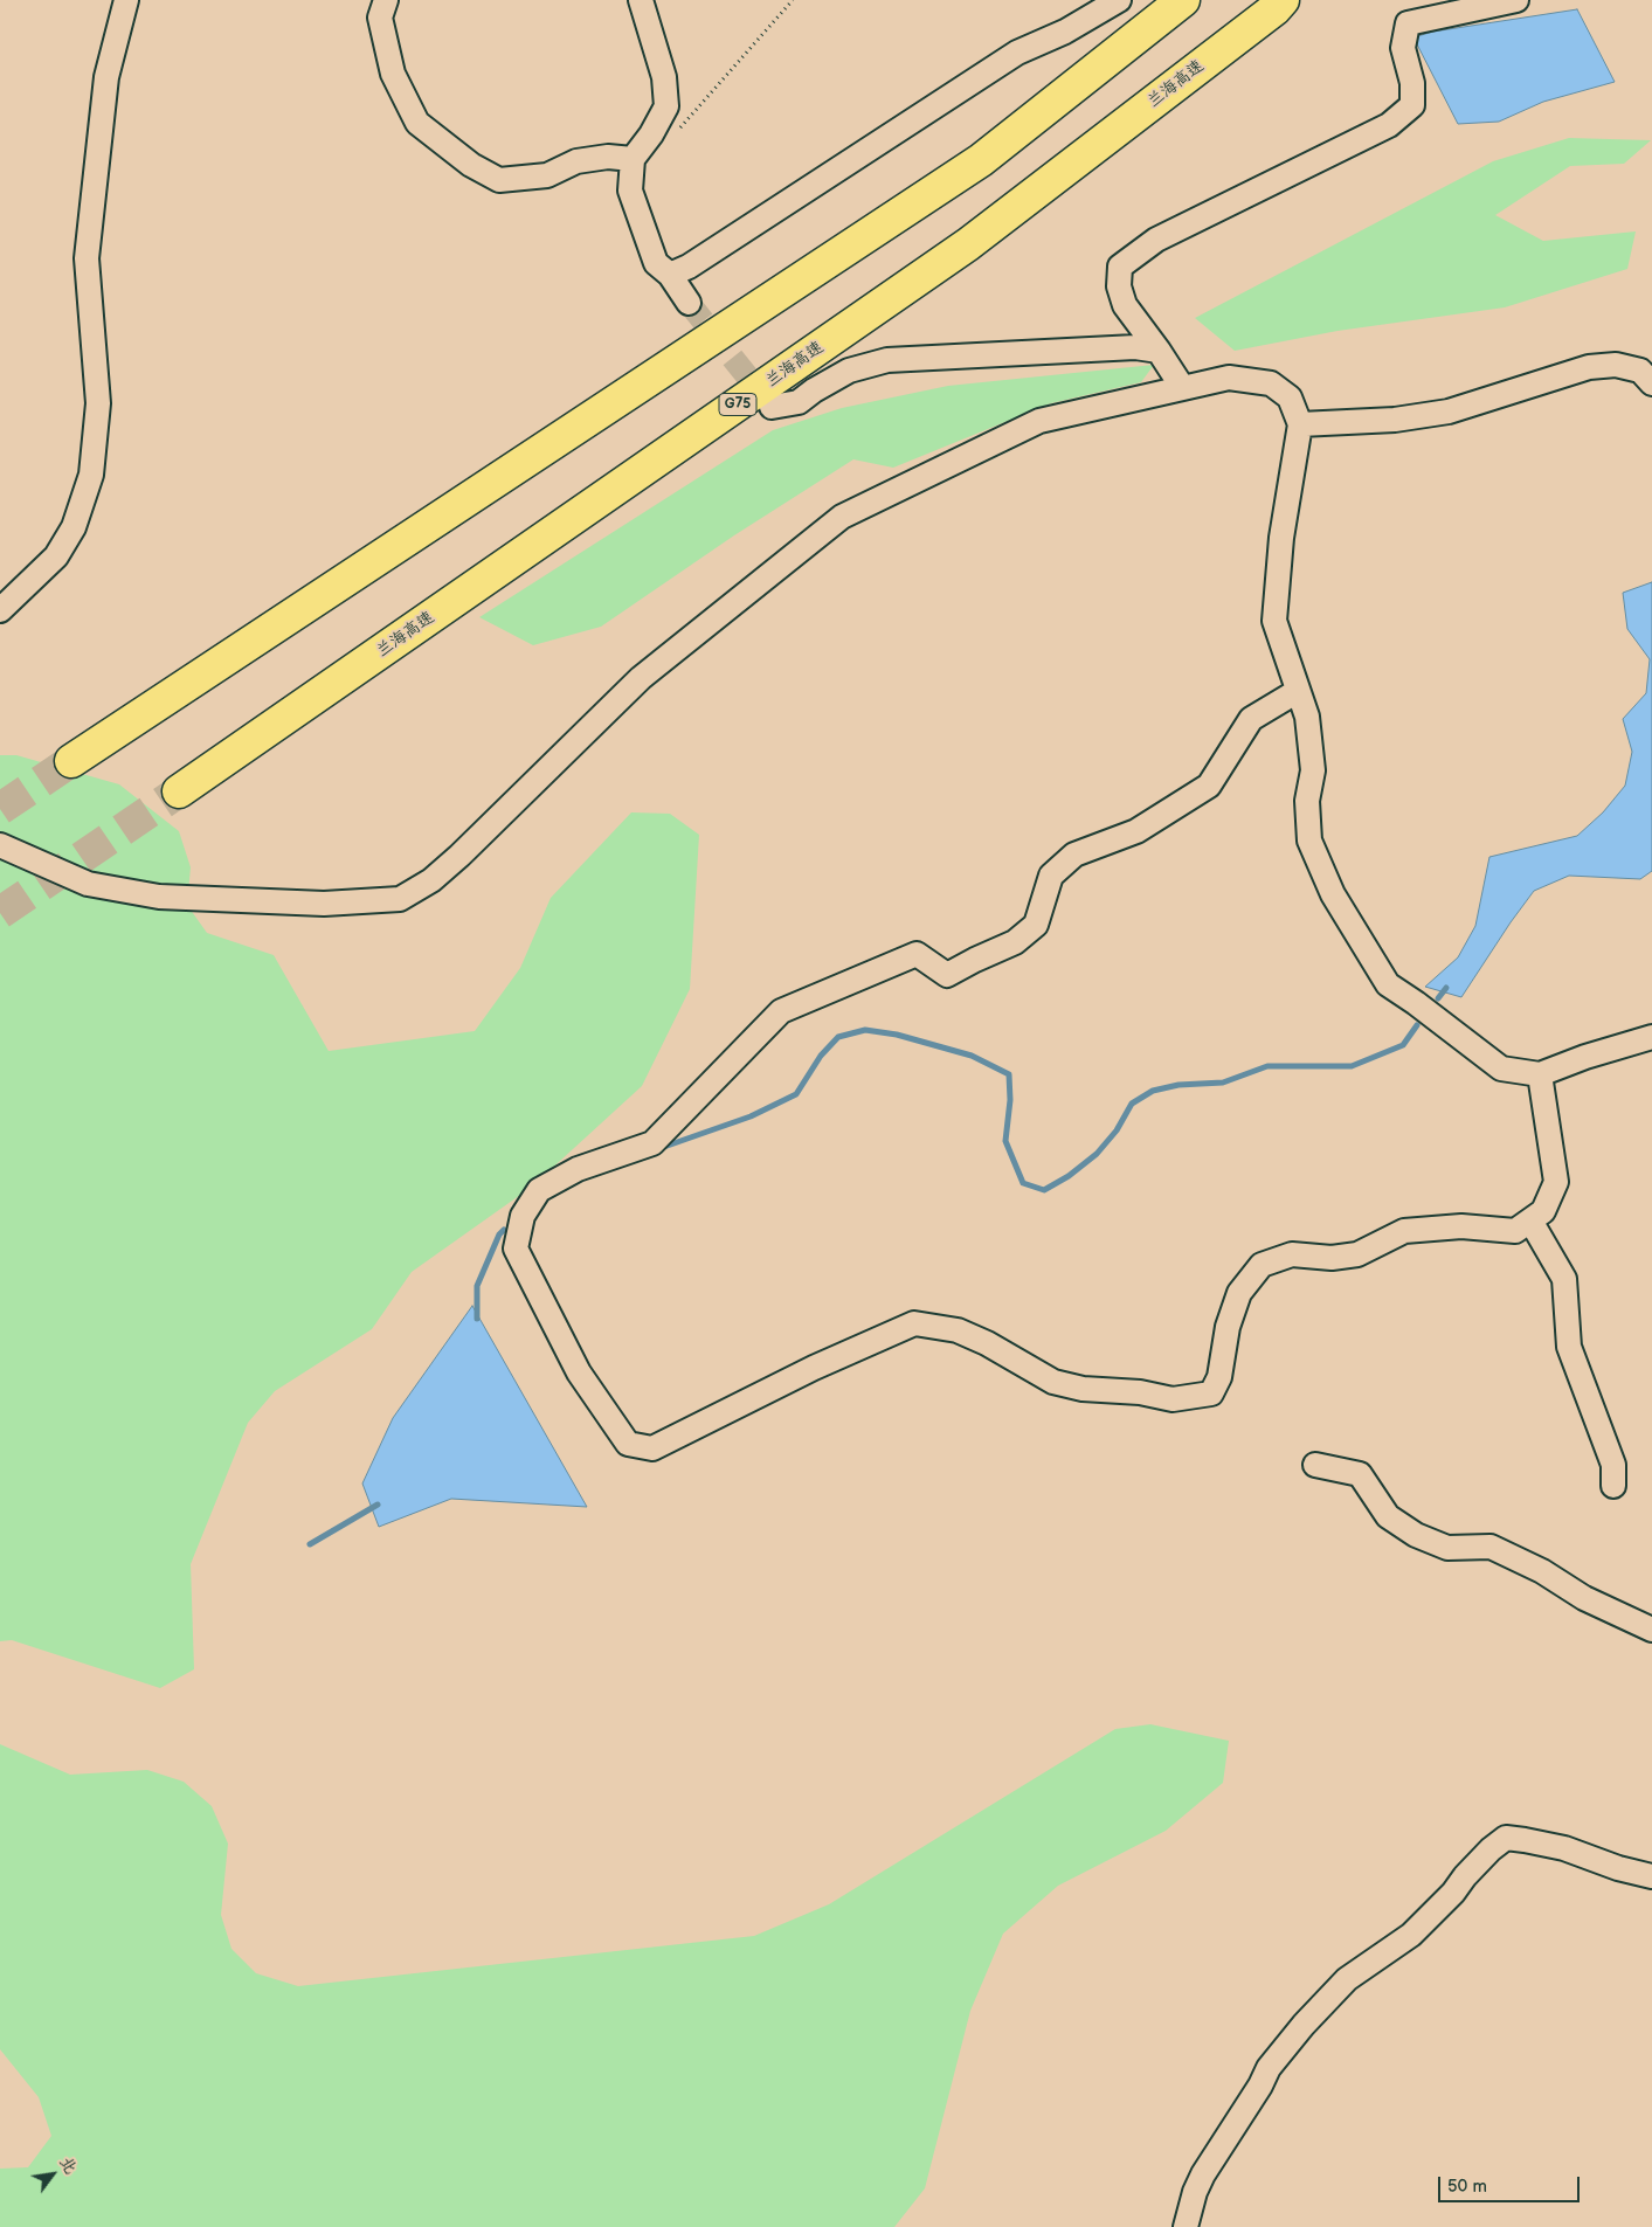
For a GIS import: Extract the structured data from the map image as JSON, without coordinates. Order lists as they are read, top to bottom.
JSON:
{
  "streets": {
    "highway": ["兰海高速", "G75"]
  },
  "scale_bar": "50 m",
  "north": "top right"
}
